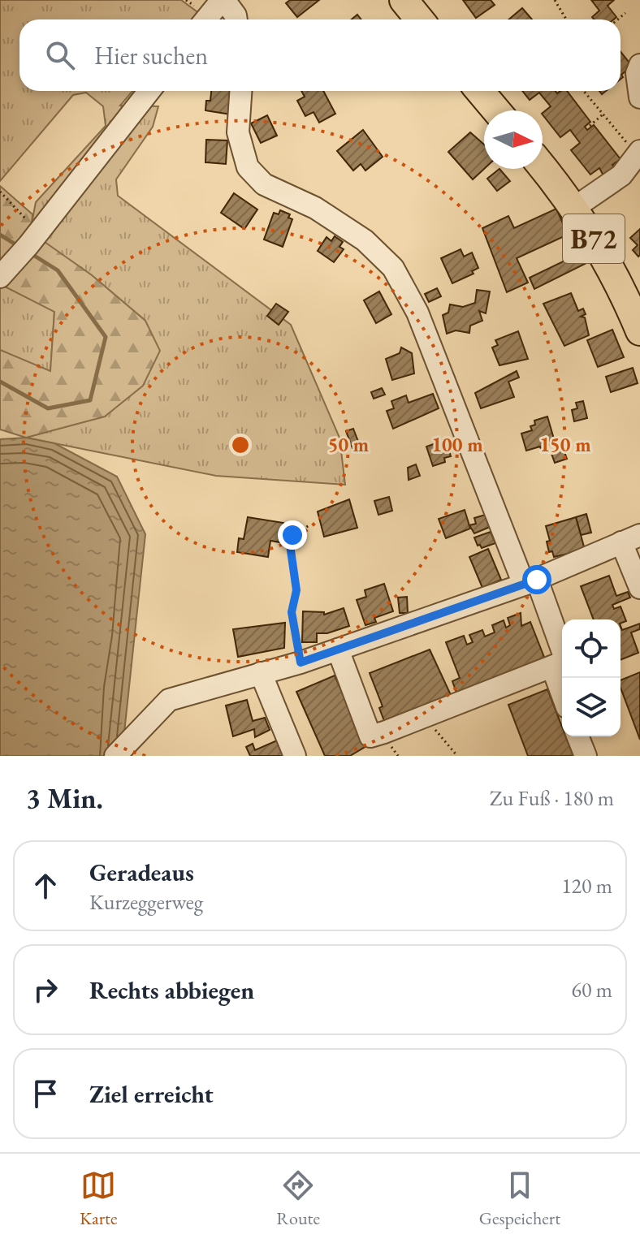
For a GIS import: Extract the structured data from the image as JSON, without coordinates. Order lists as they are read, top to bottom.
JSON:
{
  "streets": {
    "main road": ["B72"]
  },
  "north": "right",
  "page": {
    "search": "Hier suchen",
    "heading": ["3 Min.", "Zu Fuß · 180 m"],
    "list": [
      ["Geradeaus", "Kurzeggerweg", "120 m"],
      ["Rechts abbiegen", "60 m"],
      "Ziel erreicht"
    ],
    "nav": ["Karte", "Route", "Gespeichert"]
  },
  "rings": ["50 m", "100 m", "150 m"]
}
